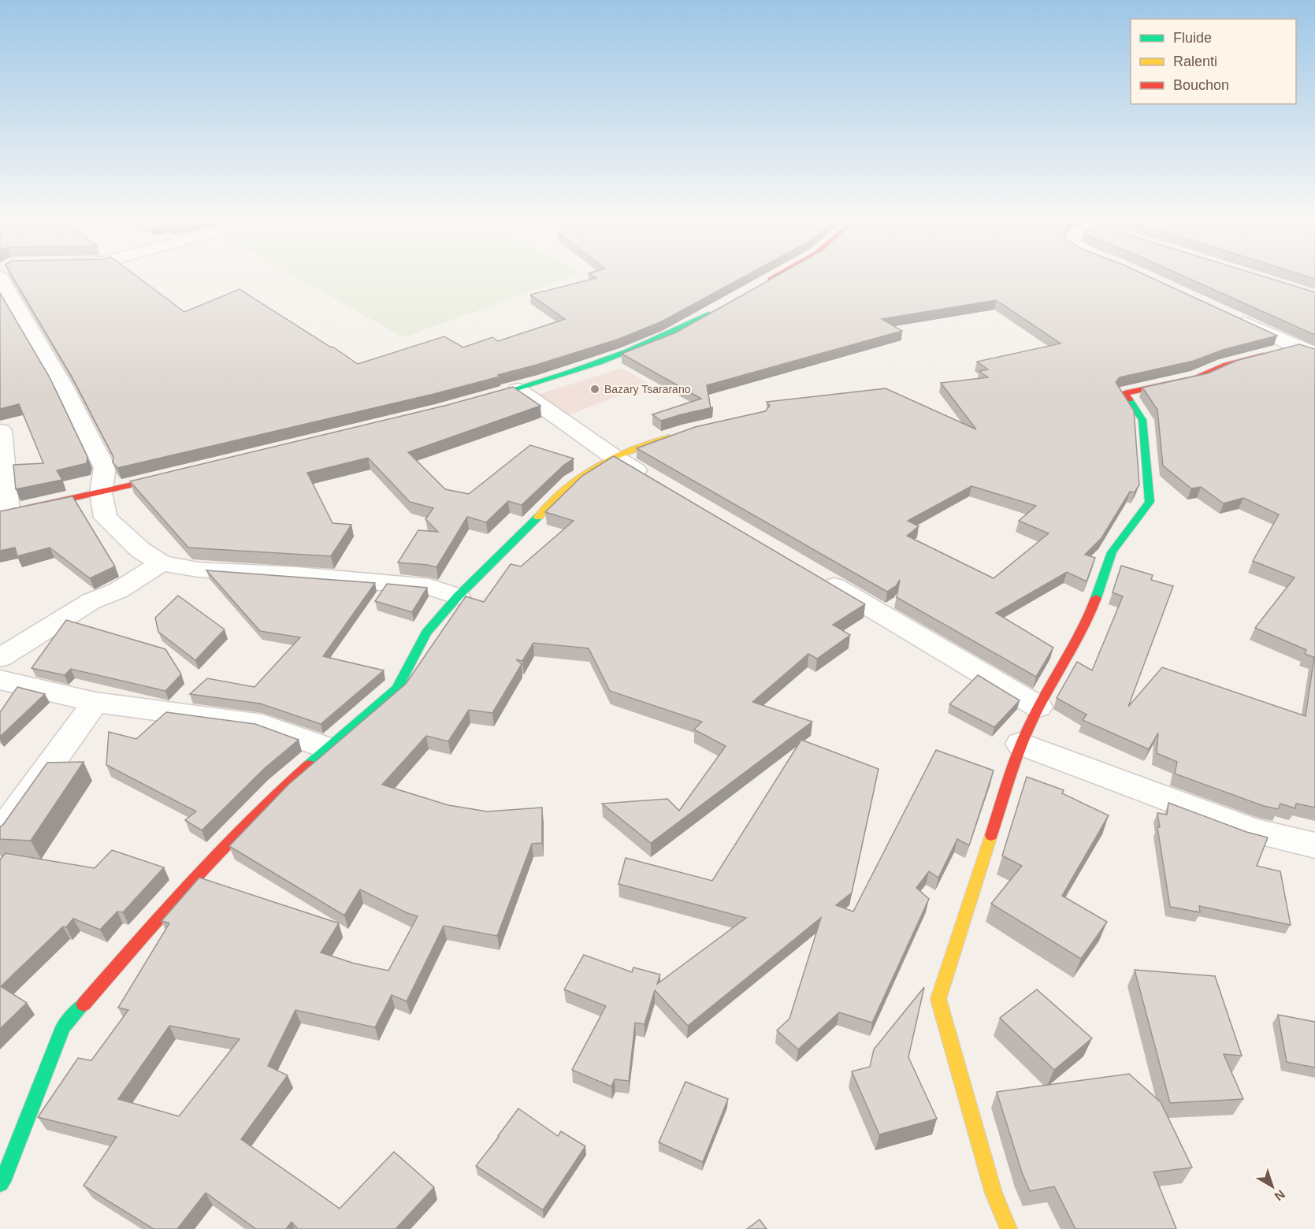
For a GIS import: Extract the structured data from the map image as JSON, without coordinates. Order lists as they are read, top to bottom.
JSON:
{
  "places": ["Bazary Tsararano"],
  "legend": ["Fluide", "Ralenti", "Bouchon"],
  "north": "bottom right"
}
